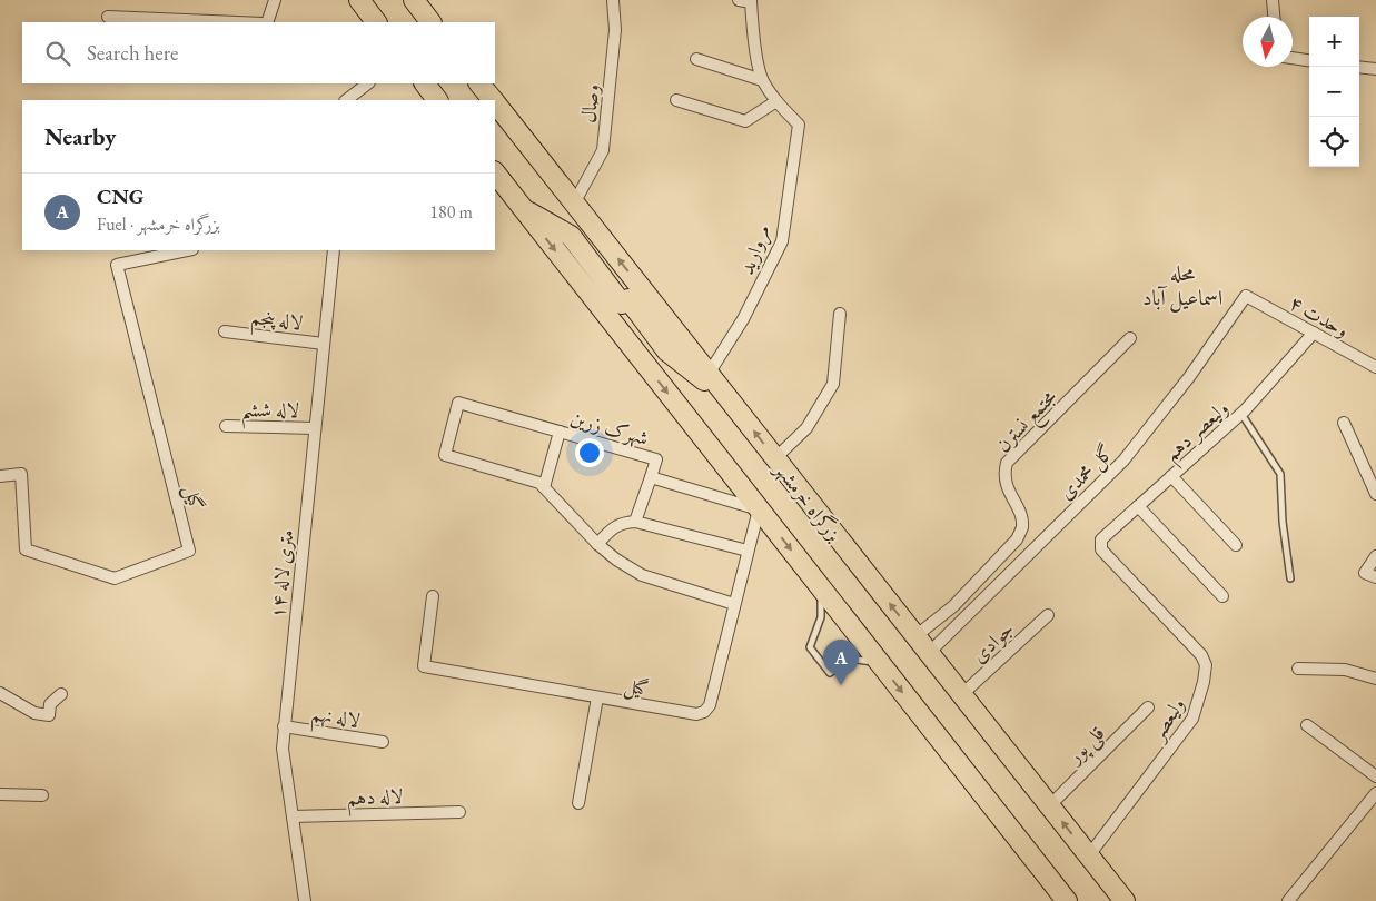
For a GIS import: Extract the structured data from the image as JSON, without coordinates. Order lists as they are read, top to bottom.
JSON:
{
  "streets": {
    "highway": ["بزرگراه خرمشهر"],
    "street": [
      "وصال",
      "مروارید",
      "وحدت ۴",
      "لاله پنجم",
      "لاله ششم",
      "مجتمع نسترن",
      "شهرک زرین",
      "ولیعصر دهم",
      "گل محمدی",
      "گیل",
      "۱۴ متری لاله",
      "جوادی",
      "لاله نهم",
      "ولیعصر",
      "قلی پور",
      "لاله دهم"
    ]
  },
  "crossings": [
    ["وصال", "بزرگراه خرمشهر"],
    ["مروارید", "بزرگراه خرمشهر"],
    ["وحدت ۴", "ولیعصر دهم"],
    ["وحدت ۴", "گل محمدی"],
    ["لاله پنجم", "۱۴ متری لاله"],
    ["لاله ششم", "۱۴ متری لاله"],
    ["مجتمع نسترن", "بزرگراه خرمشهر"],
    ["شهرک زرین", "گیل"],
    ["شهرک زرین", "بزرگراه خرمشهر"],
    ["ولیعصر دهم", "ولیعصر"],
    ["گل محمدی", "بزرگراه خرمشهر"],
    ["گیل", "بزرگراه خرمشهر"],
    ["بزرگراه خرمشهر", "جوادی"],
    ["بزرگراه خرمشهر", "ولیعصر"],
    ["بزرگراه خرمشهر", "قلی پور"],
    ["۱۴ متری لاله", "لاله نهم"],
    ["۱۴ متری لاله", "لاله دهم"]
  ],
  "districts": ["محله اسماعیل آباد"],
  "north": "bottom",
  "page": {
    "map_buttons": ["+", "−"],
    "search": "Search here",
    "heading": "Nearby",
    "list": [
      {
        "mark": "A",
        "name": "CNG",
        "note": "Fuel · بزرگراه خرمشهر",
        "value": "180 m"
      }
    ],
    "pins": "A"
  }
}
